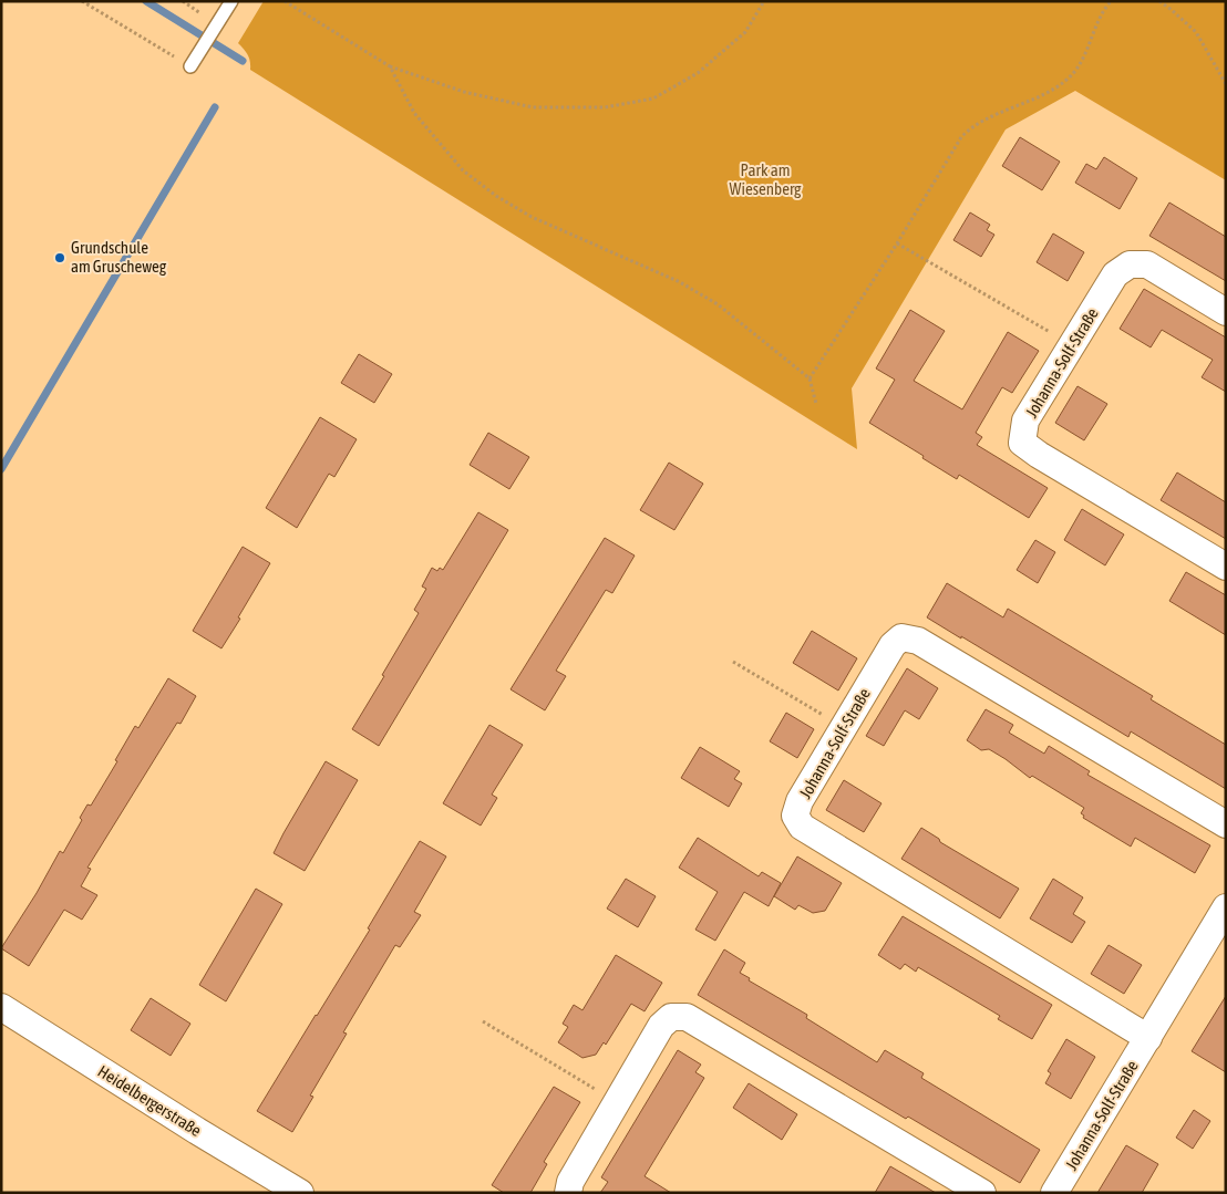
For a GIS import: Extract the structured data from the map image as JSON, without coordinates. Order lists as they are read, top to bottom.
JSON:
{
  "streets": {
    "street": ["Johanna-Solf-Straße", "Heidelbergerstraße"]
  },
  "parks": ["Park am Wiesenberg"],
  "places": ["Grundschule am Gruscheweg"]
}
